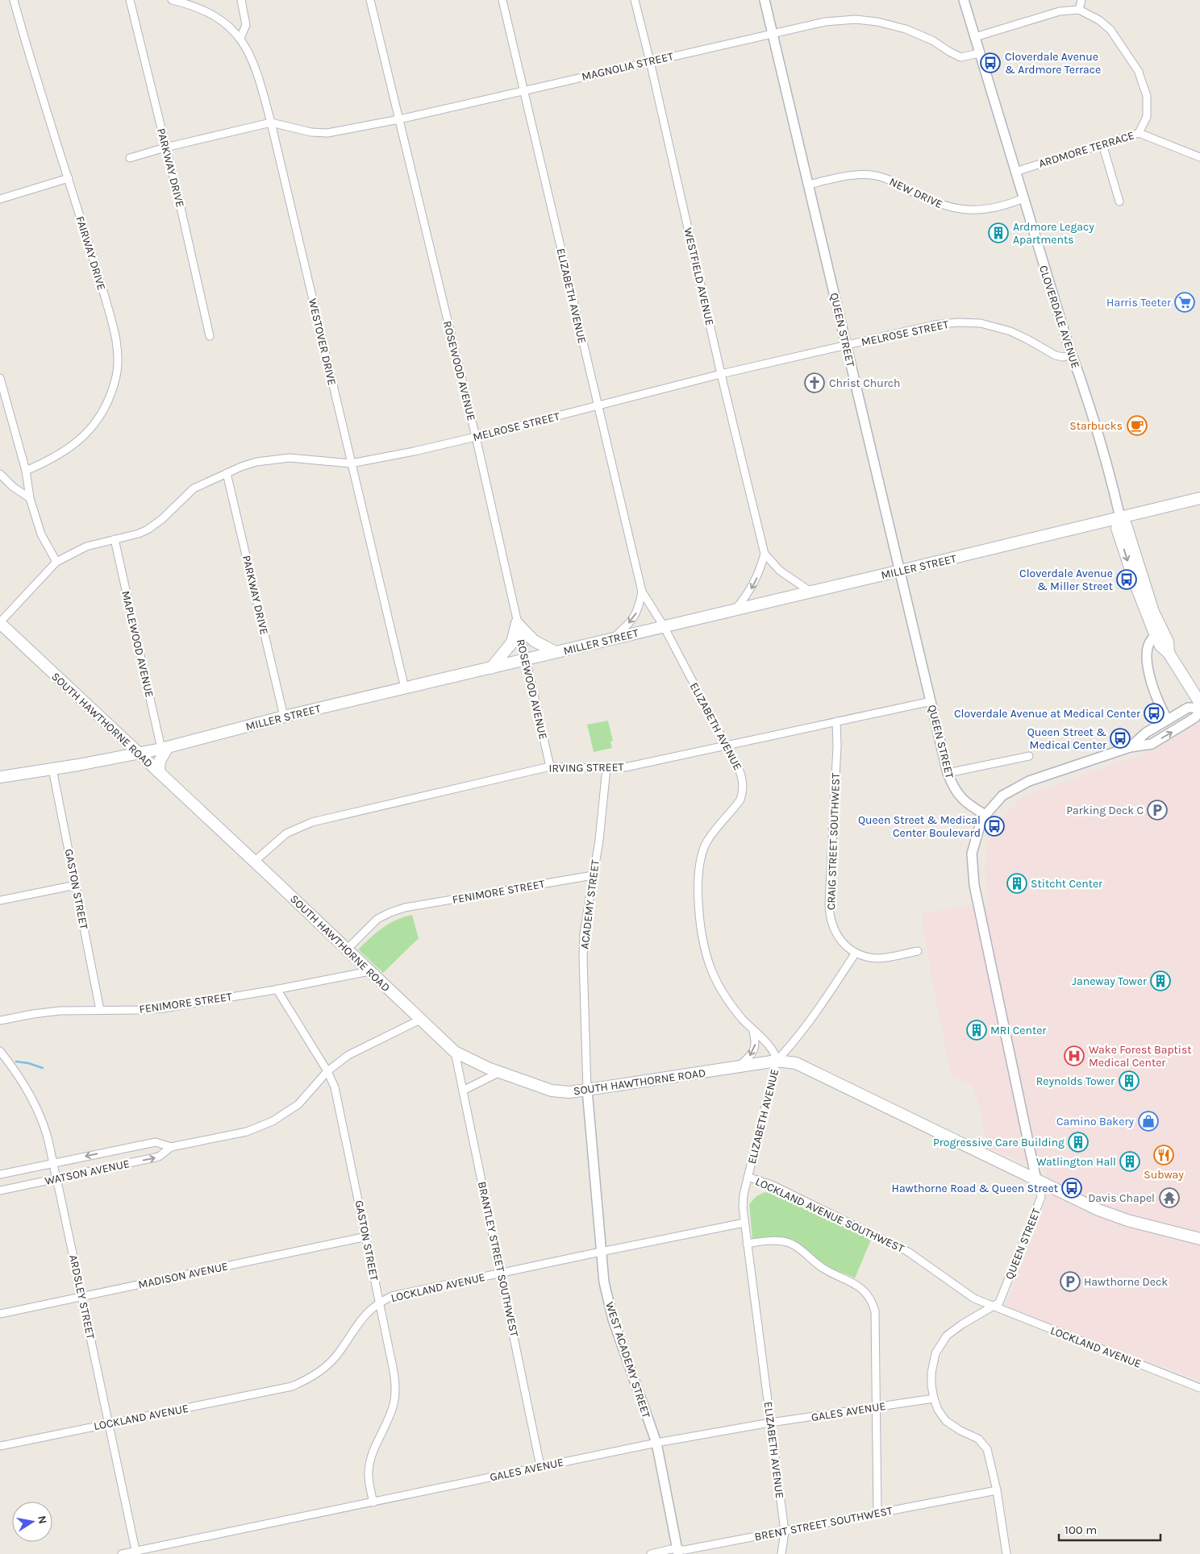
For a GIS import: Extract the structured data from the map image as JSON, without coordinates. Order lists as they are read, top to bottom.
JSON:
{
  "streets": {
    "main road": ["CLOVERDALE AVENUE", "MILLER STREET", "SOUTH HAWTHORNE ROAD"],
    "street": [
      "MAGNOLIA STREET",
      "ARDMORE TERRACE",
      "PARKWAY DRIVE",
      "NEW DRIVE",
      "FAIRWAY DRIVE",
      "WESTFIELD AVENUE",
      "ELIZABETH AVENUE",
      "QUEEN STREET",
      "MELROSE STREET",
      "WESTOVER DRIVE",
      "ROSEWOOD AVENUE",
      "MAPLEWOOD AVENUE",
      "IRVING STREET",
      "CRAIG STREET SOUTHWEST",
      "GASTON STREET",
      "FENIMORE STREET",
      "ACADEMY STREET",
      "WATSON AVENUE",
      "LOCKLAND AVENUE SOUTHWEST",
      "BRANTLEY STREET SOUTHWEST",
      "MADISON AVENUE",
      "LOCKLAND AVENUE",
      "ARDSLEY STREET",
      "WEST ACADEMY STREET",
      "GALES AVENUE",
      "BRENT STREET SOUTHWEST"
    ]
  },
  "crossings": [
    ["MAGNOLIA STREET", "WESTFIELD AVENUE"],
    ["MAGNOLIA STREET", "ELIZABETH AVENUE"],
    ["MAGNOLIA STREET", "CLOVERDALE AVENUE"],
    ["MAGNOLIA STREET", "QUEEN STREET"],
    ["MAGNOLIA STREET", "WESTOVER DRIVE"],
    ["MAGNOLIA STREET", "ROSEWOOD AVENUE"],
    ["ARDMORE TERRACE", "CLOVERDALE AVENUE"],
    ["PARKWAY DRIVE", "MELROSE STREET"],
    ["PARKWAY DRIVE", "MILLER STREET"],
    ["NEW DRIVE", "CLOVERDALE AVENUE"],
    ["NEW DRIVE", "QUEEN STREET"],
    ["WESTFIELD AVENUE", "MELROSE STREET"],
    ["WESTFIELD AVENUE", "MILLER STREET"],
    ["ELIZABETH AVENUE", "MELROSE STREET"],
    ["ELIZABETH AVENUE", "MILLER STREET"],
    ["ELIZABETH AVENUE", "SOUTH HAWTHORNE ROAD"],
    ["ELIZABETH AVENUE", "IRVING STREET"],
    ["ELIZABETH AVENUE", "LOCKLAND AVENUE SOUTHWEST"],
    ["ELIZABETH AVENUE", "LOCKLAND AVENUE"],
    ["ELIZABETH AVENUE", "GALES AVENUE"],
    ["ELIZABETH AVENUE", "BRENT STREET SOUTHWEST"],
    ["CLOVERDALE AVENUE", "MELROSE STREET"],
    ["CLOVERDALE AVENUE", "MILLER STREET"],
    ["QUEEN STREET", "MELROSE STREET"],
    ["QUEEN STREET", "MILLER STREET"],
    ["QUEEN STREET", "SOUTH HAWTHORNE ROAD"],
    ["QUEEN STREET", "IRVING STREET"],
    ["QUEEN STREET", "LOCKLAND AVENUE SOUTHWEST"],
    ["QUEEN STREET", "LOCKLAND AVENUE"],
    ["QUEEN STREET", "GALES AVENUE"],
    ["QUEEN STREET", "BRENT STREET SOUTHWEST"],
    ["MELROSE STREET", "WESTOVER DRIVE"],
    ["MELROSE STREET", "ROSEWOOD AVENUE"],
    ["MELROSE STREET", "MAPLEWOOD AVENUE"],
    ["MELROSE STREET", "SOUTH HAWTHORNE ROAD"],
    ["WESTOVER DRIVE", "MILLER STREET"],
    ["ROSEWOOD AVENUE", "MILLER STREET"],
    ["ROSEWOOD AVENUE", "IRVING STREET"],
    ["MILLER STREET", "MAPLEWOOD AVENUE"],
    ["MILLER STREET", "SOUTH HAWTHORNE ROAD"],
    ["MILLER STREET", "GASTON STREET"],
    ["SOUTH HAWTHORNE ROAD", "IRVING STREET"],
    ["SOUTH HAWTHORNE ROAD", "FENIMORE STREET"],
    ["SOUTH HAWTHORNE ROAD", "ACADEMY STREET"],
    ["SOUTH HAWTHORNE ROAD", "WATSON AVENUE"],
    ["SOUTH HAWTHORNE ROAD", "BRANTLEY STREET SOUTHWEST"],
    ["SOUTH HAWTHORNE ROAD", "WEST ACADEMY STREET"],
    ["IRVING STREET", "CRAIG STREET SOUTHWEST"],
    ["IRVING STREET", "ACADEMY STREET"],
    ["GASTON STREET", "FENIMORE STREET"],
    ["GASTON STREET", "WATSON AVENUE"],
    ["GASTON STREET", "MADISON AVENUE"],
    ["GASTON STREET", "LOCKLAND AVENUE"],
    ["GASTON STREET", "GALES AVENUE"],
    ["FENIMORE STREET", "ACADEMY STREET"],
    ["ACADEMY STREET", "WEST ACADEMY STREET"],
    ["WATSON AVENUE", "ARDSLEY STREET"],
    ["LOCKLAND AVENUE SOUTHWEST", "LOCKLAND AVENUE"],
    ["BRANTLEY STREET SOUTHWEST", "LOCKLAND AVENUE"],
    ["BRANTLEY STREET SOUTHWEST", "GALES AVENUE"],
    ["MADISON AVENUE", "ARDSLEY STREET"],
    ["LOCKLAND AVENUE", "ARDSLEY STREET"],
    ["LOCKLAND AVENUE", "WEST ACADEMY STREET"],
    ["ARDSLEY STREET", "GALES AVENUE"],
    ["WEST ACADEMY STREET", "GALES AVENUE"],
    ["WEST ACADEMY STREET", "BRENT STREET SOUTHWEST"]
  ],
  "places": {
    "bus stop": [
      "Cloverdale Avenue & Ardmore Terrace",
      "Cloverdale Avenue & Miller Street",
      "Cloverdale Avenue at Medical Center",
      "Queen Street & Medical Center",
      "Queen Street & Medical Center Boulevard",
      "Hawthorne Road & Queen Street"
    ],
    "building": [
      "Ardmore Legacy Apartments",
      "Stitcht Center",
      "Janeway Tower",
      "MRI Center",
      "Reynolds Tower",
      "Progressive Care Building",
      "Watlington Hall"
    ],
    "supermarket": ["Harris Teeter"],
    "church": ["Christ Church"],
    "cafe": ["Starbucks"],
    "parking": ["Parking Deck C", "Hawthorne Deck"],
    "hospital": ["Wake Forest Baptist Medical Center"],
    "shop": ["Camino Bakery"],
    "restaurant": ["Subway"],
    "temple": ["Davis Chapel"]
  },
  "scale_bar": "100 m",
  "north": "right"
}
